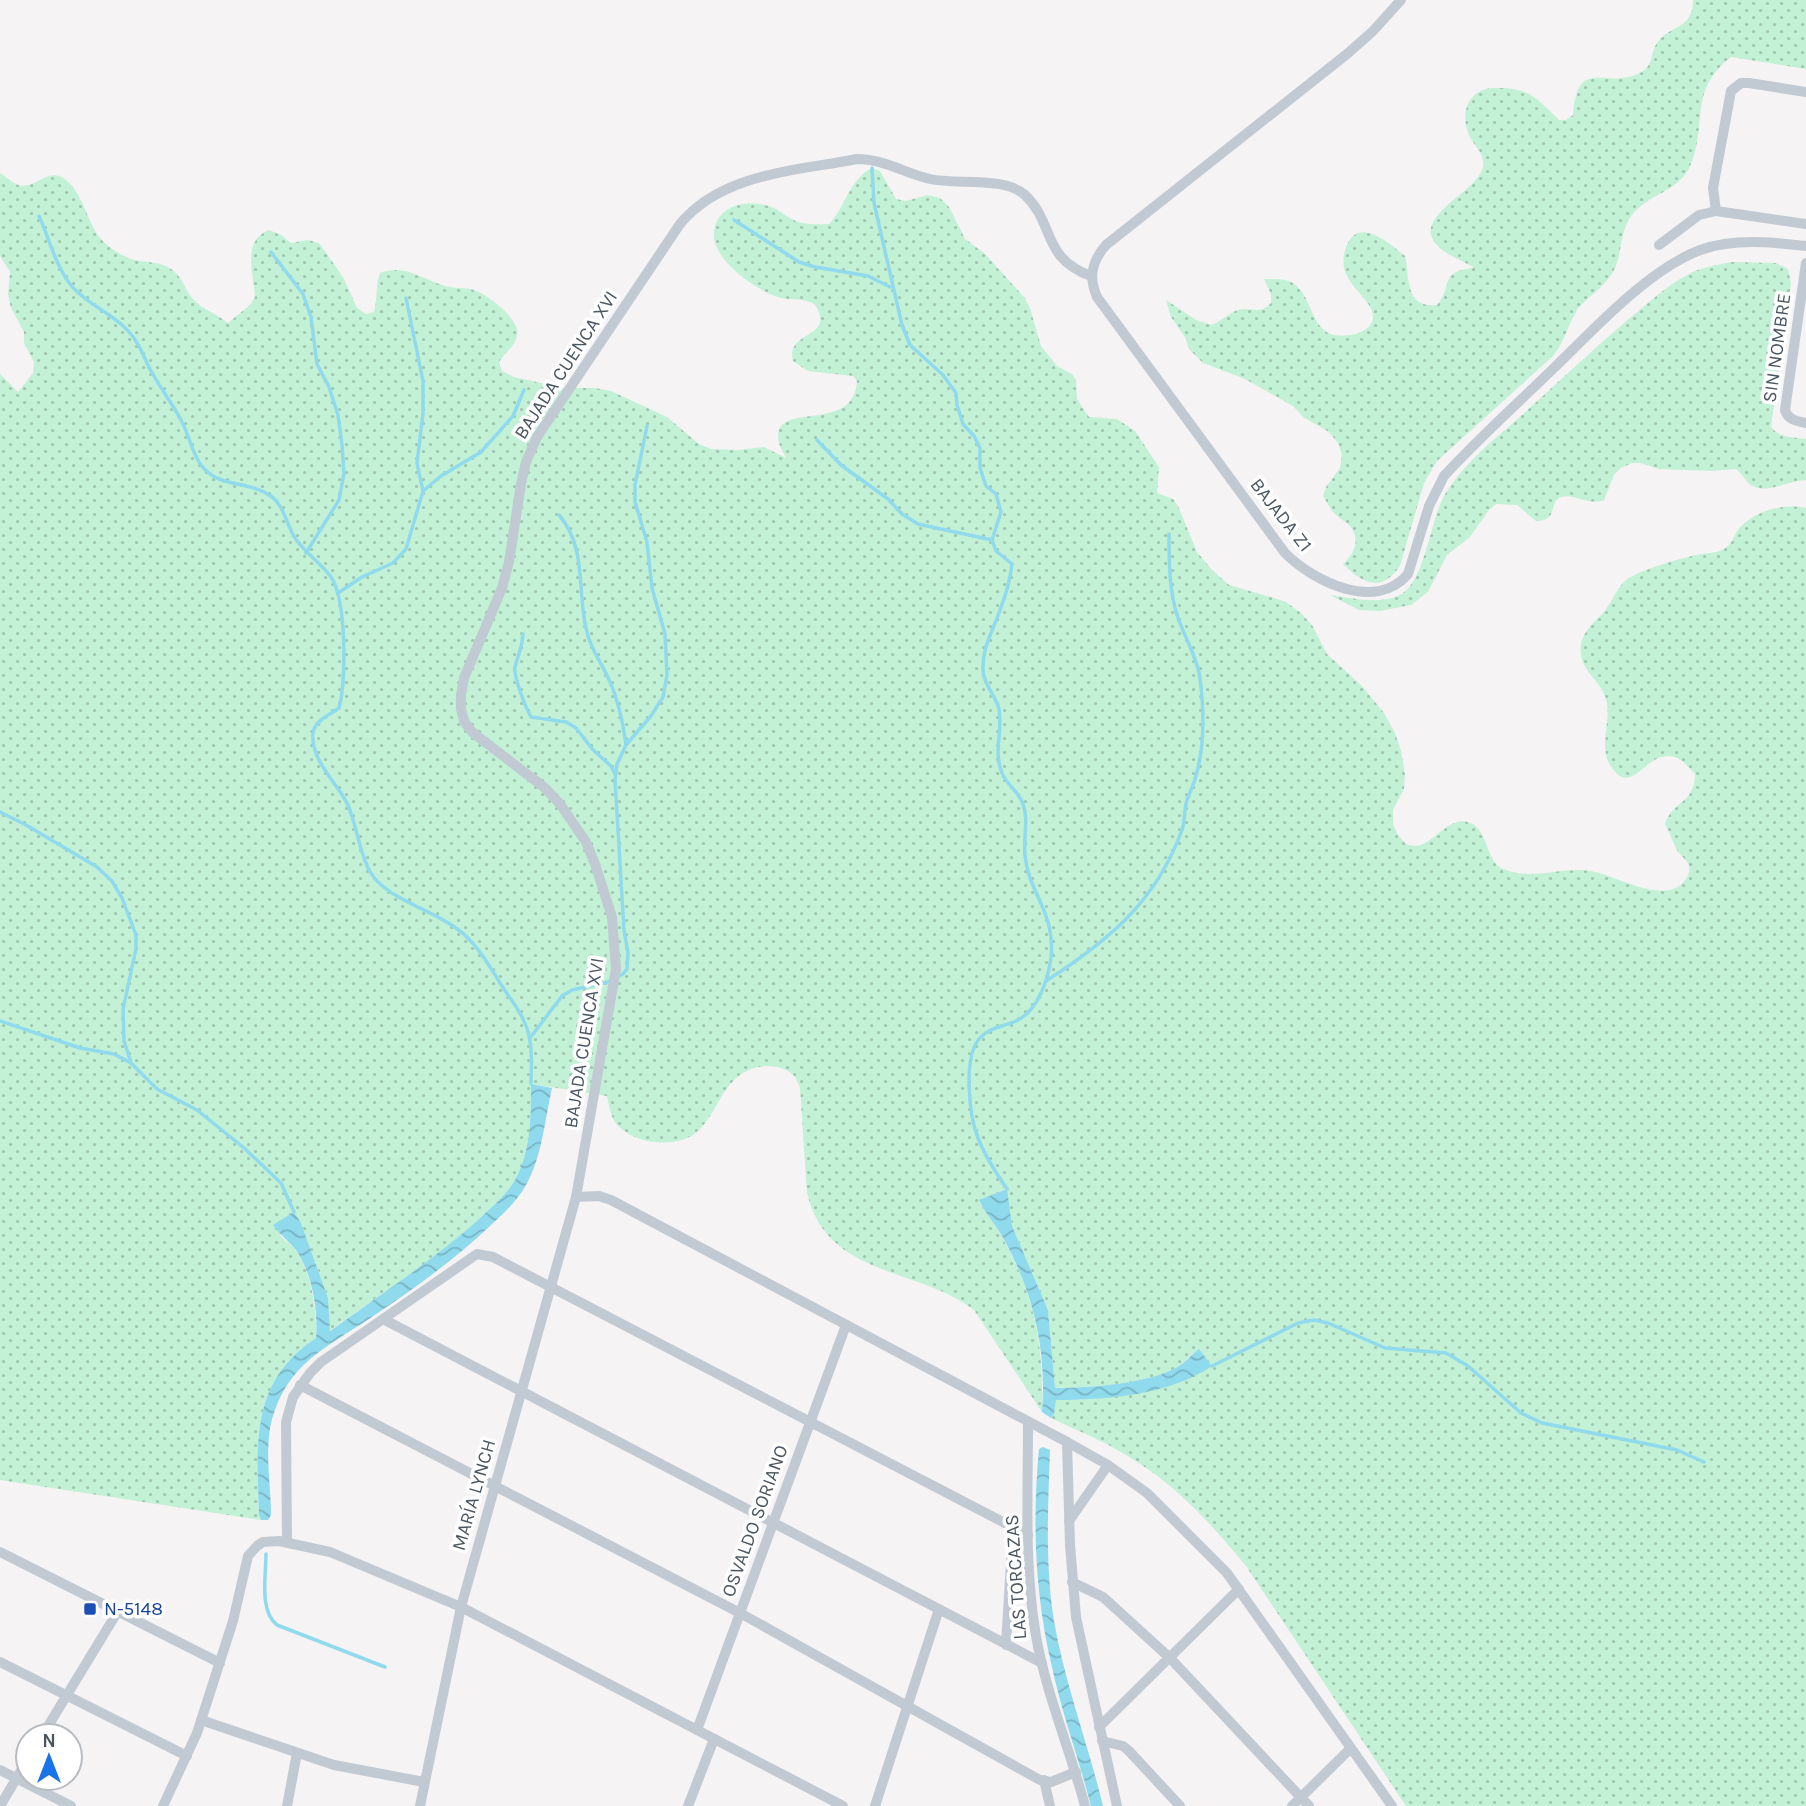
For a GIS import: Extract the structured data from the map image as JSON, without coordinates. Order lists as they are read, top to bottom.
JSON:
{
  "streets": {
    "street": [
      "SIN NOMBRE",
      "BAJADA CUENCA XVI",
      "BAJADA Z1",
      "MARÍA LYNCH",
      "OSVALDO SORIANO",
      "LAS TORCAZAS"
    ]
  },
  "crossings": [
    ["BAJADA CUENCA XVI", "BAJADA Z1"],
    ["BAJADA CUENCA XVI", "MARÍA LYNCH"]
  ],
  "places": {
    "transit": ["N-5148"]
  },
  "north": "top"
}
